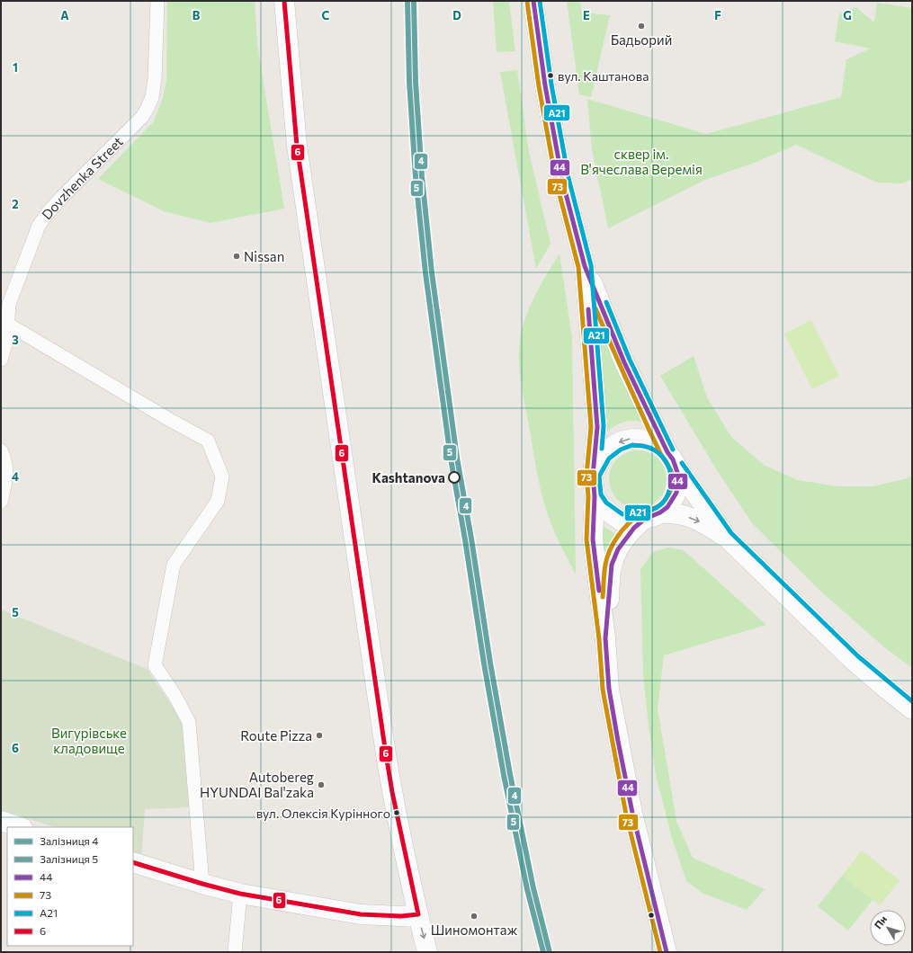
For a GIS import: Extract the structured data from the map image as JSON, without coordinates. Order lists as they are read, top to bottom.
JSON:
{
  "streets": {
    "street": ["Dovzhenka Street"]
  },
  "parks": ["сквер ім. В'ячеслава Веремія", "Вигурівське кладовище"],
  "places": [
    "Бадьорий",
    "вул. Каштанова",
    "Nissan",
    "Kashtanova",
    "Route Pizza",
    "Autobereg HYUNDAI Bal'zaka",
    "вул. Олексія Курінного",
    "Шиномонтаж"
  ],
  "lines": [
    "rail line 4",
    "rail line 5",
    "transit line 44",
    "transit line А21",
    "transit line 6",
    "transit line 73"
  ],
  "legend": [
    "Залізниця 4",
    "Залізниця 5",
    "44",
    "73",
    "А21",
    "6"
  ],
  "north": "top left",
  "grid": {
    "columns": [
      "A",
      "B",
      "C",
      "D",
      "E",
      "F",
      "G"
    ],
    "rows": [
      "1",
      "2",
      "3",
      "4",
      "5",
      "6"
    ]
  }
}
